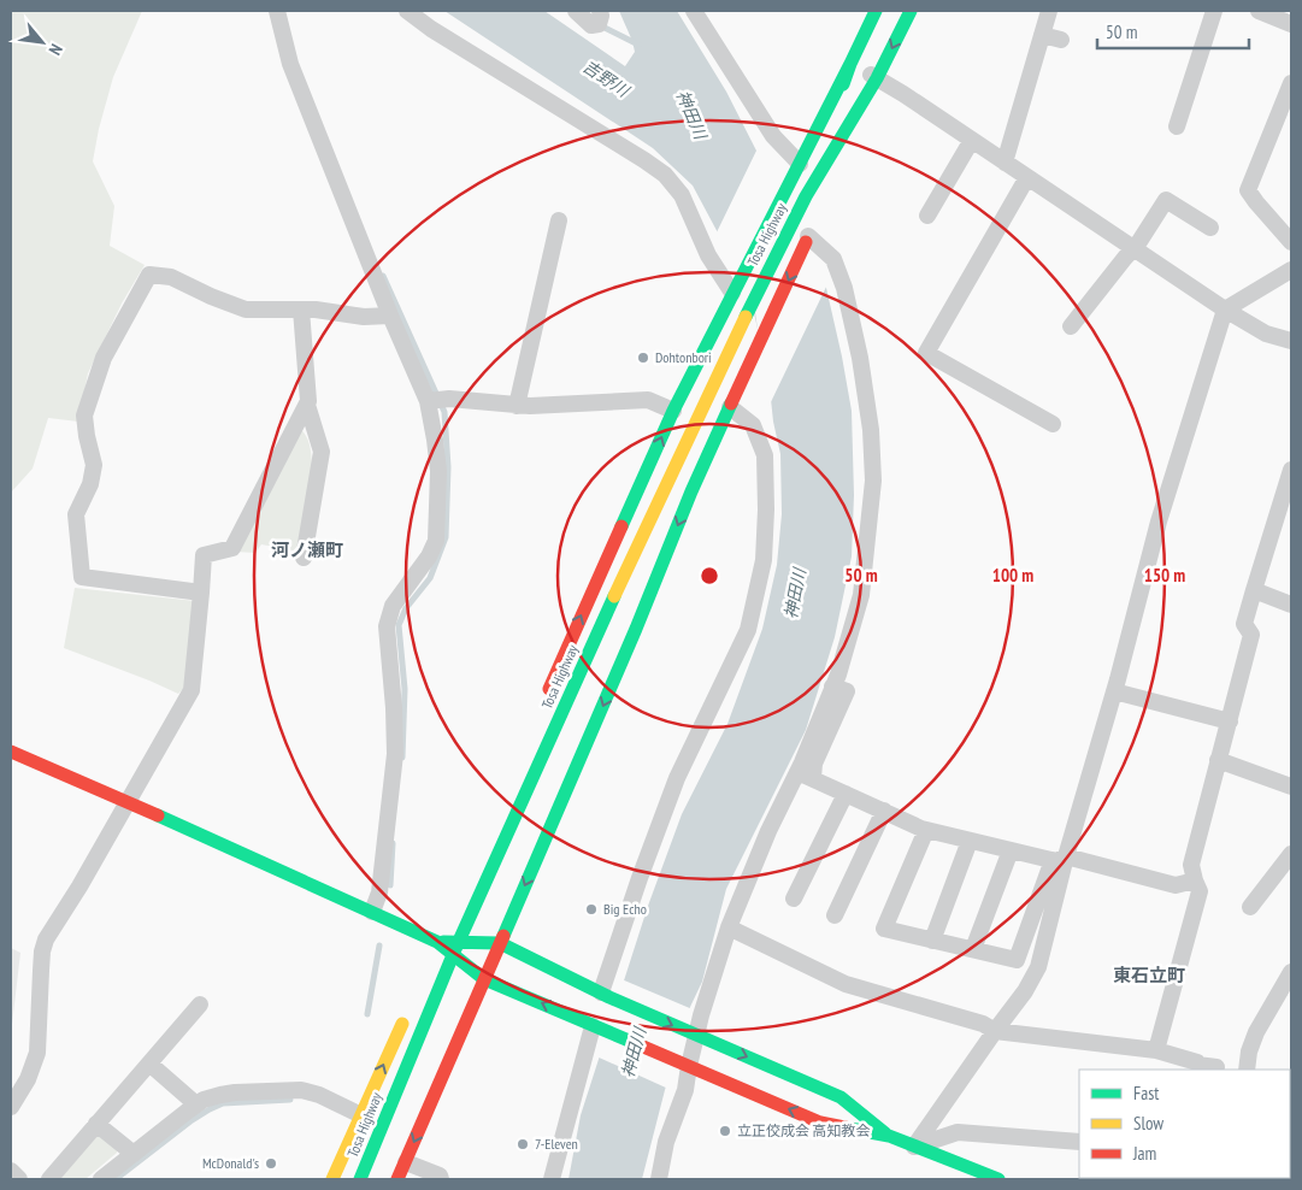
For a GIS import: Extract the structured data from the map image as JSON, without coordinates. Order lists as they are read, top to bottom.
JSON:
{
  "streets": {
    "main road": ["Tosa Highway"]
  },
  "districts": ["河ノ瀬町", "東石立町"],
  "water": ["吉野川", "神田川"],
  "places": [
    "Dohtonbori",
    "Big Echo",
    "立正佼成会 高知教会",
    "7-Eleven",
    "McDonald's"
  ],
  "legend": ["Fast", "Slow", "Jam"],
  "scale_bar": "50 m",
  "north": "bottom right",
  "rings": ["50 m", "100 m", "150 m"]
}
